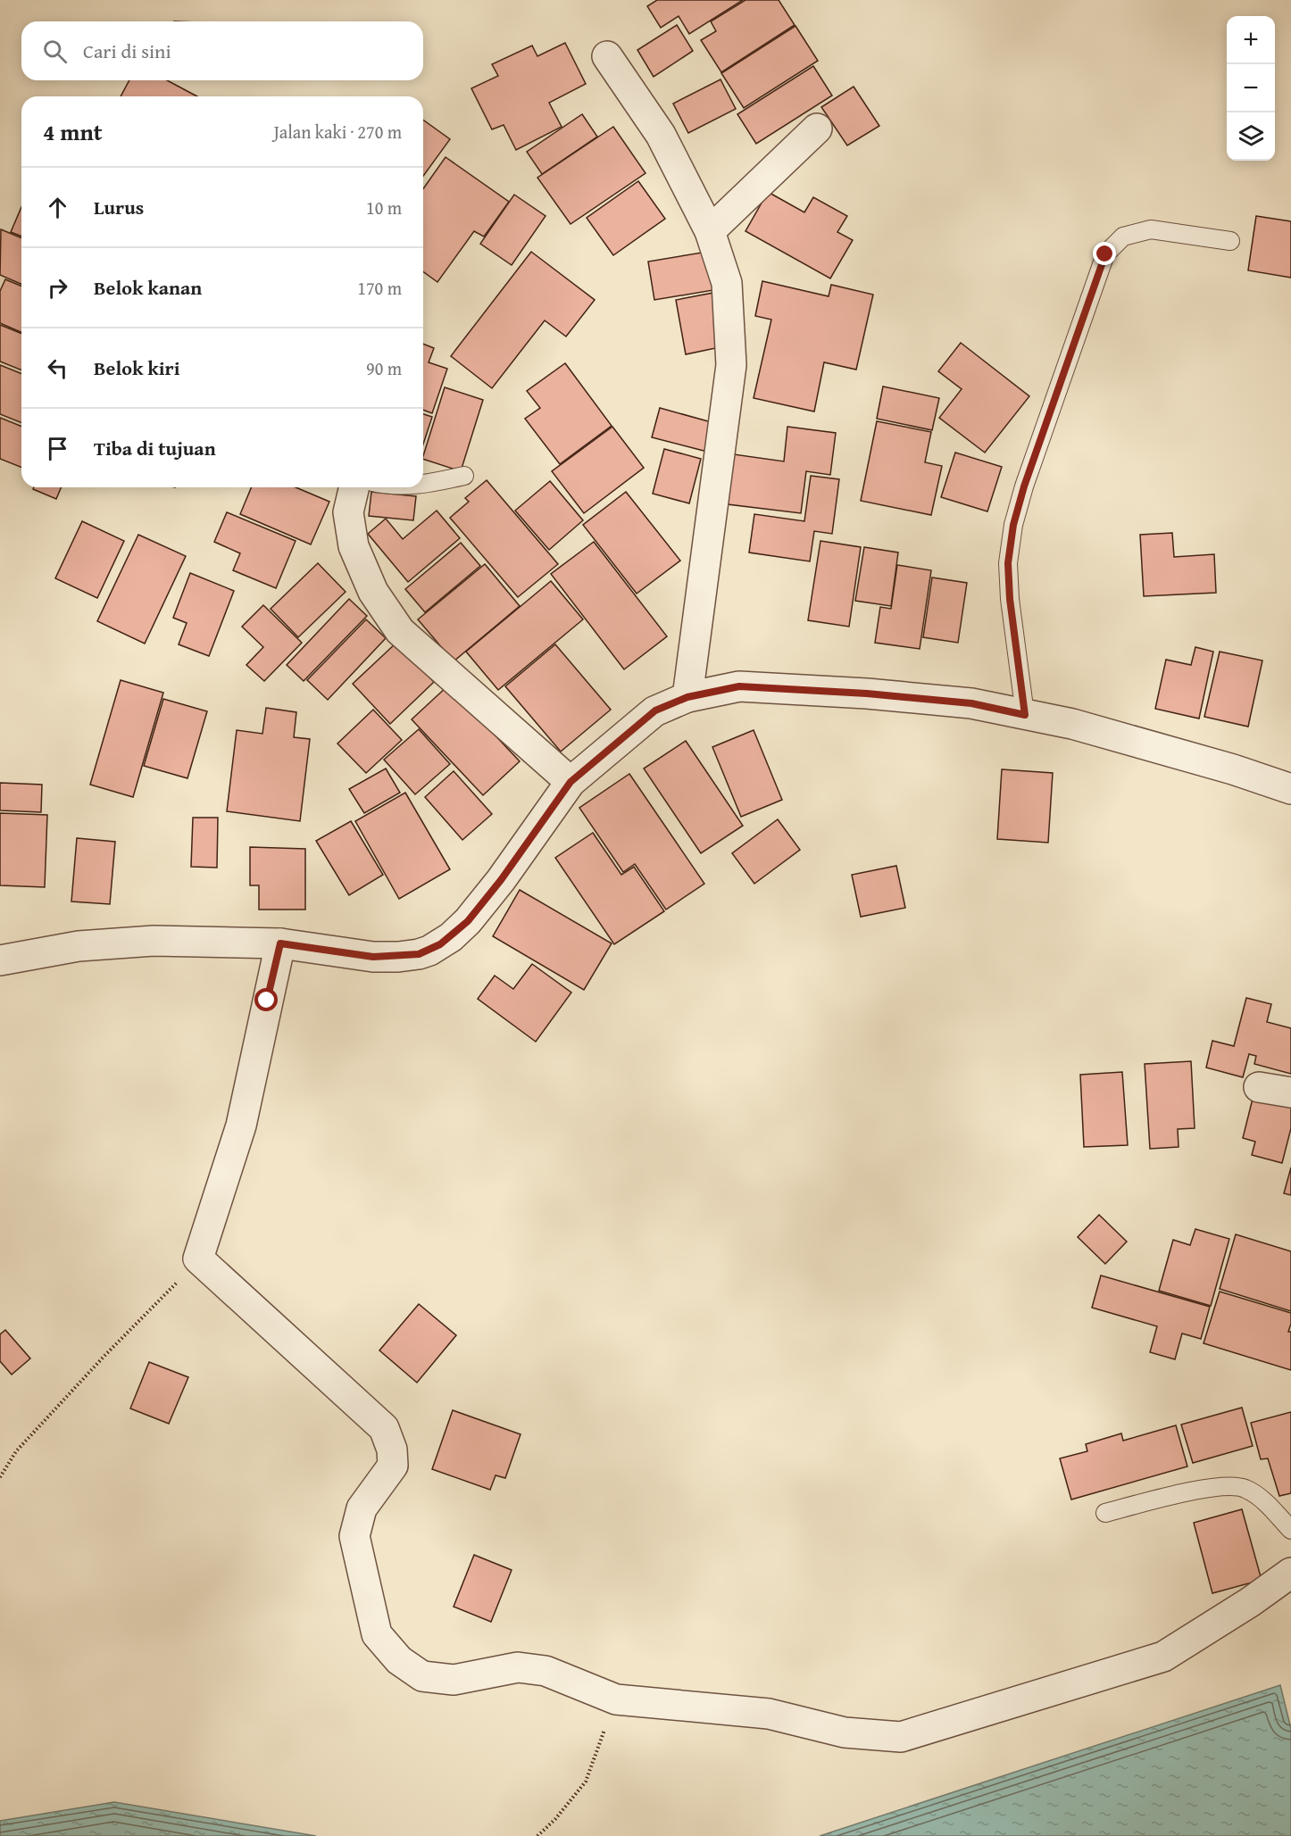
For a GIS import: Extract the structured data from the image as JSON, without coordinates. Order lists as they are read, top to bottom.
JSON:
{
  "page": {
    "map_buttons": ["+", "−"],
    "search": "Cari di sini",
    "heading": ["4 mnt", "Jalan kaki · 270 m"],
    "list": [
      ["Lurus", "10 m"],
      ["Belok kanan", "170 m"],
      ["Belok kiri", "90 m"],
      "Tiba di tujuan"
    ]
  }
}
